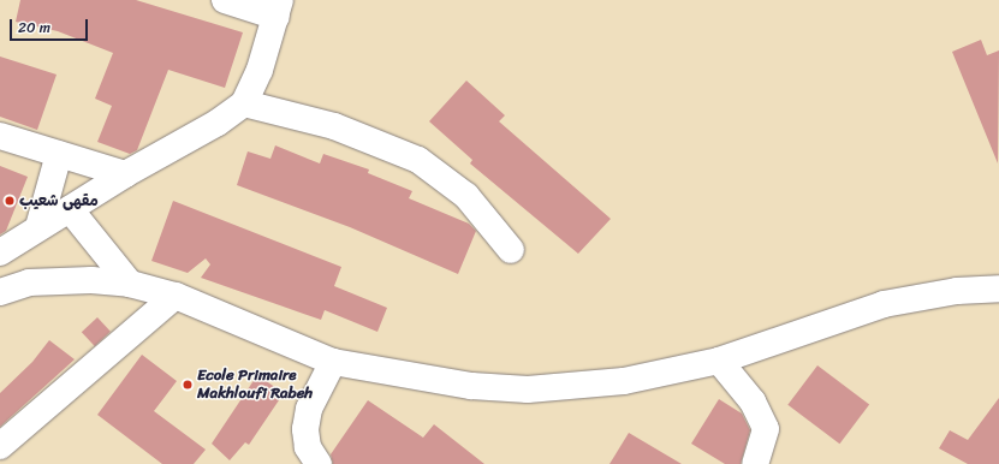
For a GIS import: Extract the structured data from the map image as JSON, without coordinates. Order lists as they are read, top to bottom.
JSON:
{
  "places": ["مقهى شعيب", "Ecole Primaire Makhloufi Rabeh"],
  "scale_bar": "20 m"
}
